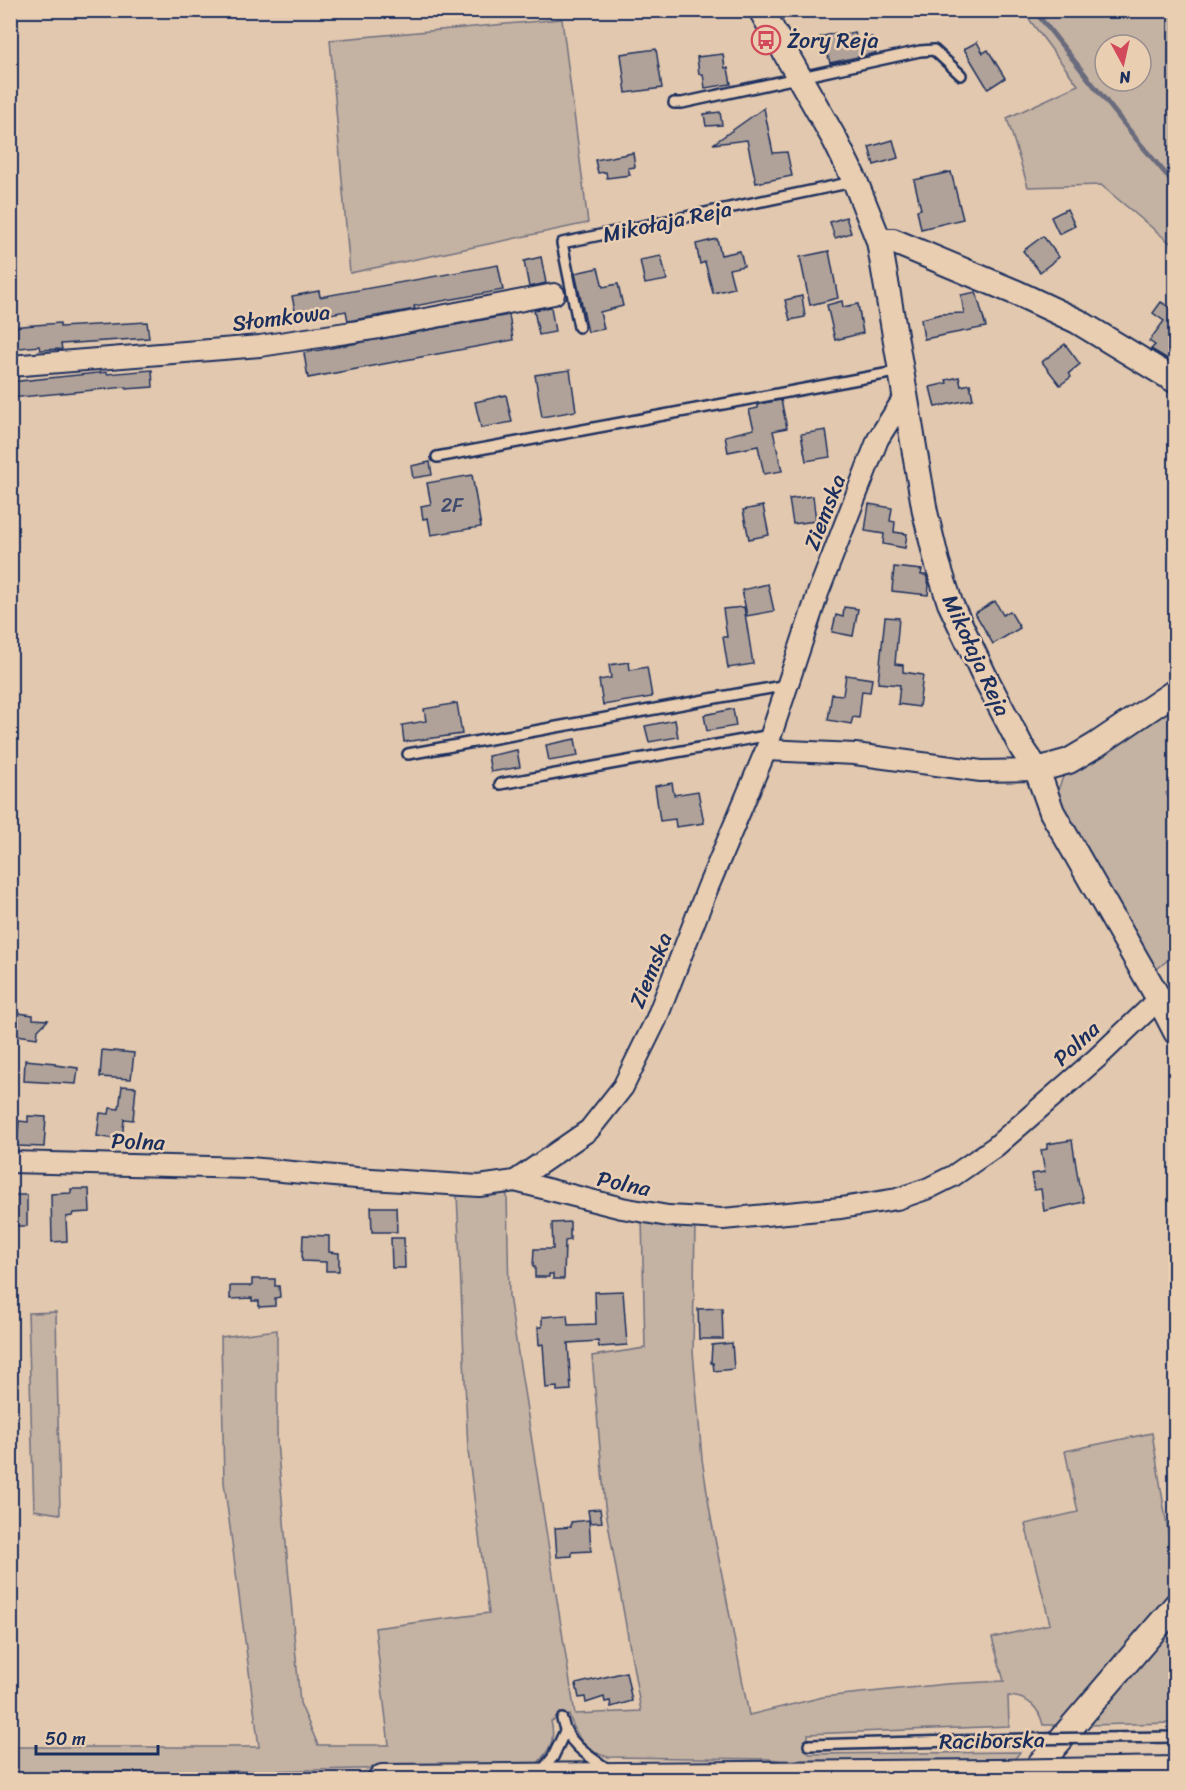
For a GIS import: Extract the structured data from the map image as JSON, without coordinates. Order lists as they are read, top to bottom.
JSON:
{
  "streets": {
    "main road": ["Raciborska"],
    "street": [
      "Mikołaja Reja",
      "Słomkowa",
      "Ziemska",
      "Polna"
    ]
  },
  "crossings": [
    ["Mikołaja Reja", "Ziemska"],
    ["Mikołaja Reja", "Polna"],
    ["Ziemska", "Polna"]
  ],
  "places": {
    "bus stop": ["Żory Reja"]
  },
  "house_numbers": ["2F"],
  "scale_bar": "50 m",
  "north": "bottom"
}
